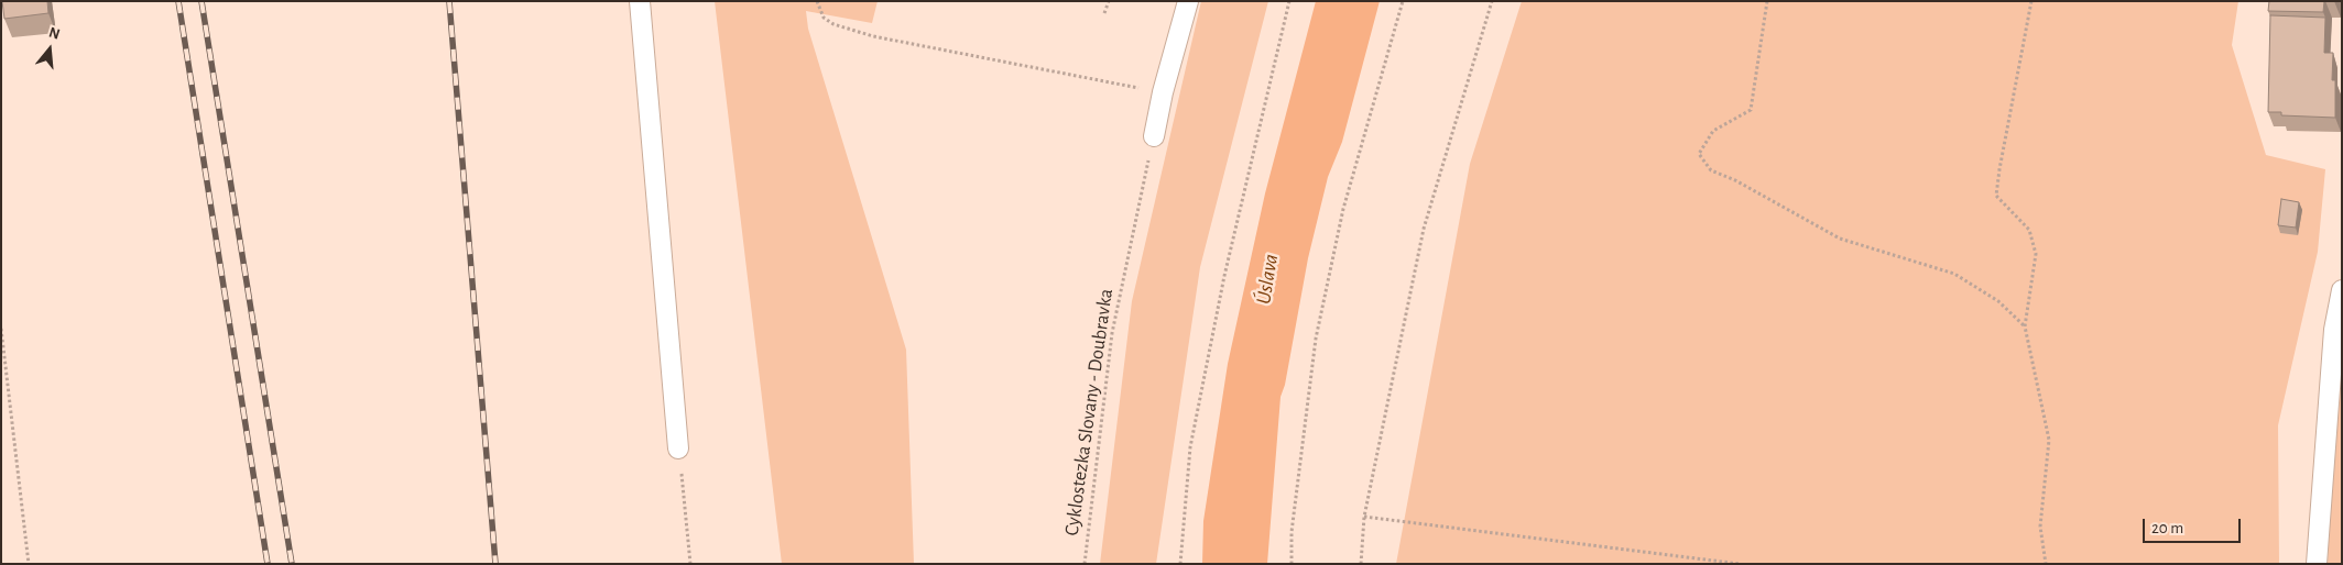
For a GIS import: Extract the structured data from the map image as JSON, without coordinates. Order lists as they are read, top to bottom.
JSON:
{
  "streets": {
    "path": ["Cyklostezka Slovany - Doubravka"]
  },
  "water": ["Úslava"],
  "scale_bar": "20 m",
  "north": "top"
}
